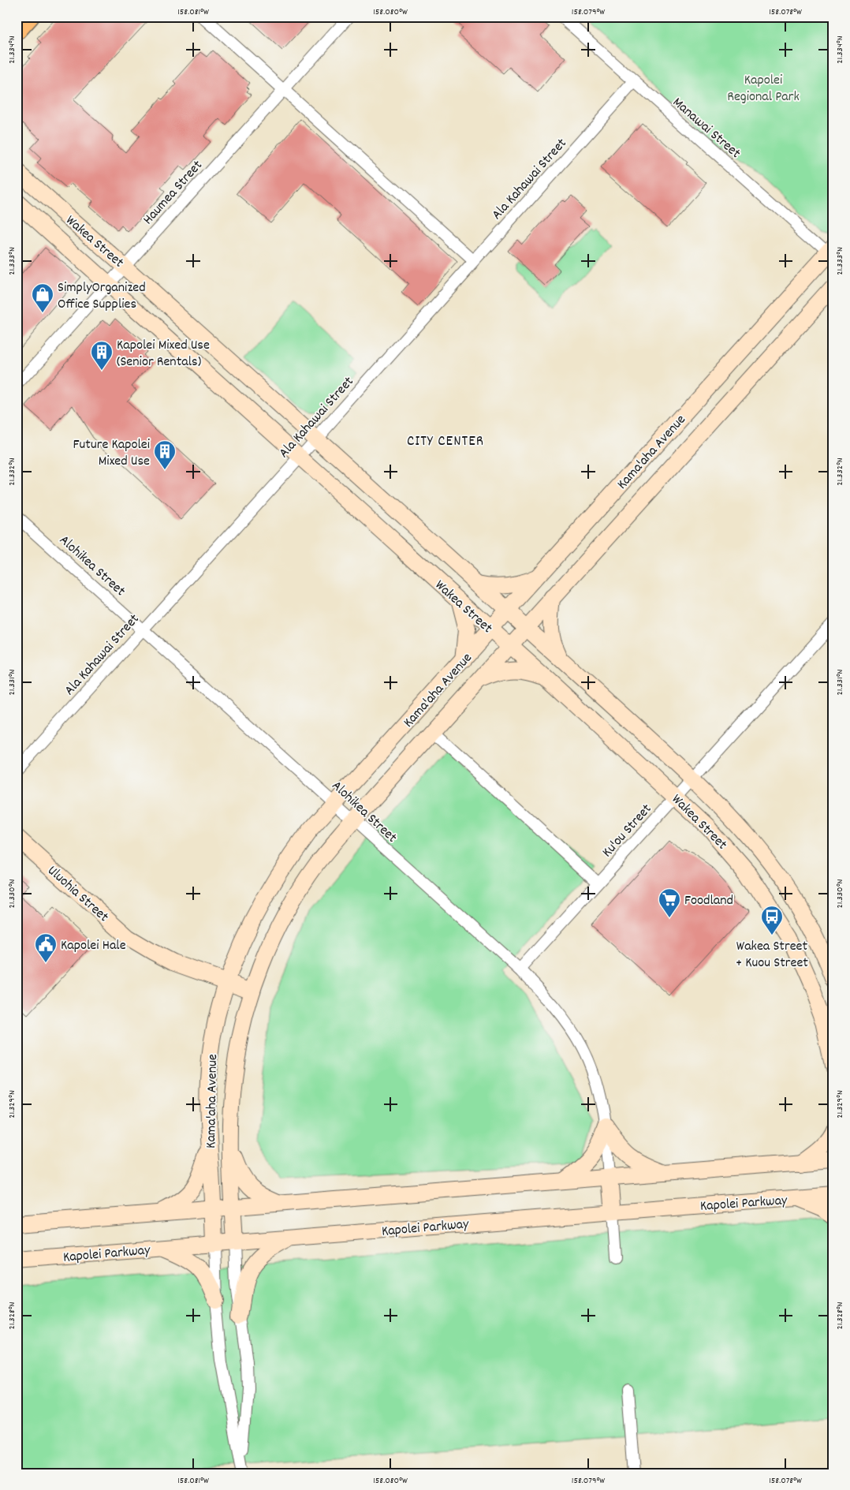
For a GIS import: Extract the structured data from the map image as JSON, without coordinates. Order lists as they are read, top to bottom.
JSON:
{
  "streets": {
    "street": [
      "Manawai Street",
      "Ala Kahawai Street",
      "Haumea Street",
      "Wakea Street",
      "Kama'aha Avenue",
      "Alohikea Street",
      "Ku'ou Street",
      "Uluohia Street",
      "Kapolei Parkway"
    ]
  },
  "crossings": [
    ["Manawai Street", "Ala Kahawai Street"],
    ["Manawai Street", "Kama'aha Avenue"],
    ["Ala Kahawai Street", "Wakea Street"],
    ["Ala Kahawai Street", "Alohikea Street"],
    ["Haumea Street", "Wakea Street"],
    ["Wakea Street", "Kama'aha Avenue"],
    ["Wakea Street", "Ku'ou Street"],
    ["Kama'aha Avenue", "Alohikea Street"],
    ["Kama'aha Avenue", "Uluohia Street"],
    ["Kama'aha Avenue", "Kapolei Parkway"],
    ["Alohikea Street", "Ku'ou Street"]
  ],
  "districts": ["CITY CENTER"],
  "parks": ["Kapolei Regional Park"],
  "places": {
    "shop": ["SimplyOrganized Office Supplies"],
    "building": ["Kapolei Mixed Use (Senior Rentals)", "Future Kapolei Mixed Use"],
    "supermarket": ["Foodland"],
    "bus stop": ["Wakea Street + Kuou Street"],
    "public building": ["Kapolei Hale"]
  },
  "coordinates": [
    "158.081°W",
    "158.080°W",
    "158.079°W",
    "158.078°W",
    "21.334°N",
    "21.333°N",
    "21.332°N",
    "21.331°N",
    "21.330°N",
    "21.329°N",
    "21.328°N"
  ]
}
